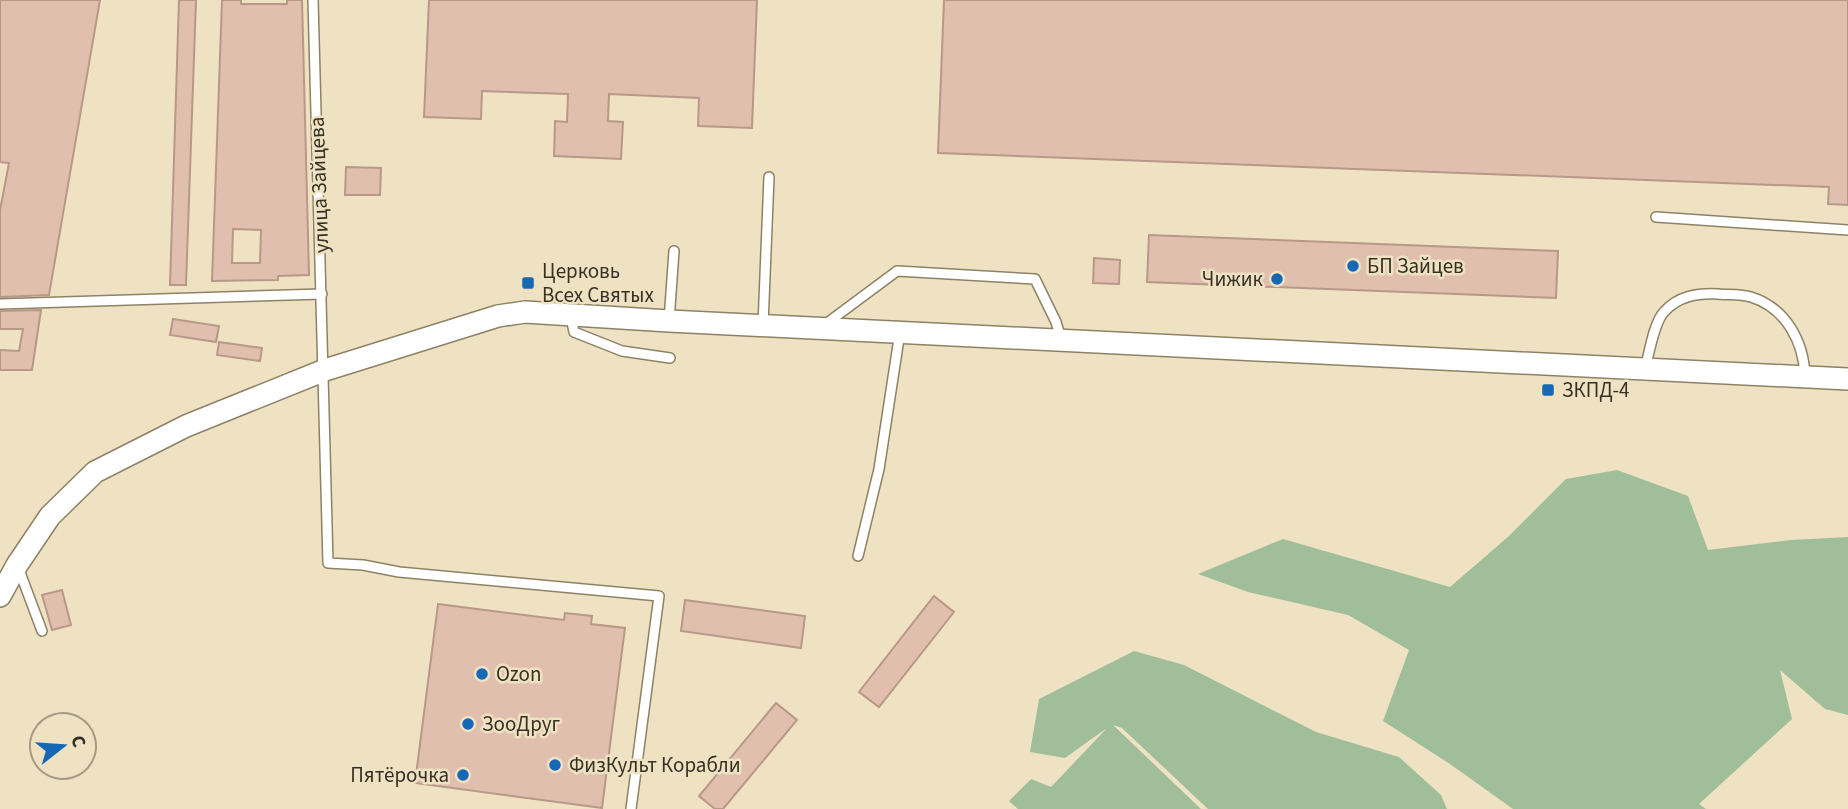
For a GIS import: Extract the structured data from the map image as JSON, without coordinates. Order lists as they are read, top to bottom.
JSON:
{
  "streets": {
    "lane": ["улица Зайцева"]
  },
  "places": {
    "other": [
      "БП Зайцев",
      "Чижик",
      "Ozon",
      "ЗооДруг",
      "ФизКульт Корабли",
      "Пятёрочка"
    ],
    "transit": ["Церковь Всех Святых", "ЗКПД-4"]
  },
  "north": "right"
}
